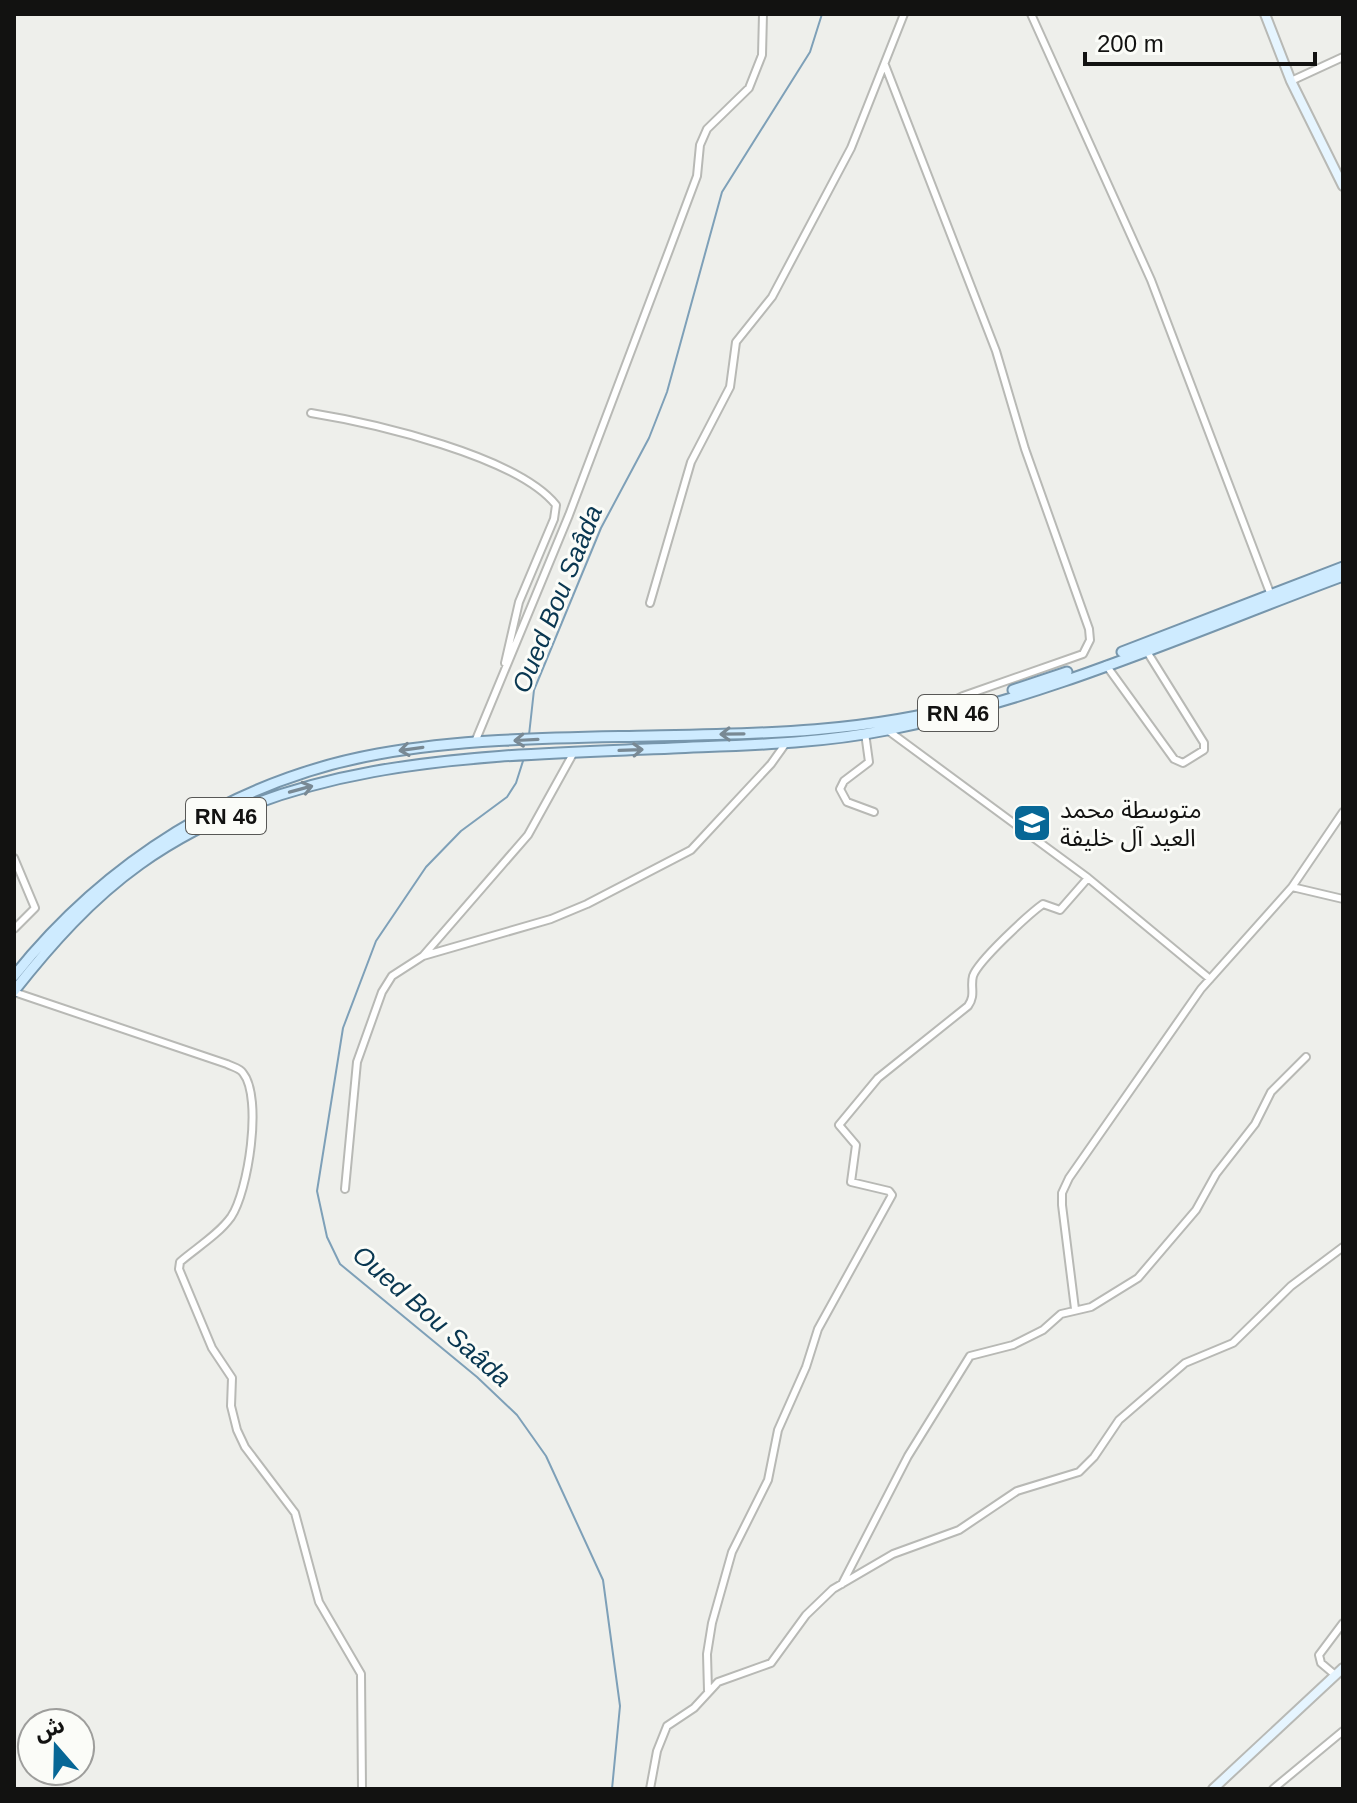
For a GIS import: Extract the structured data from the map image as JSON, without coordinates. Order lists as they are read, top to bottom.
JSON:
{
  "streets": {
    "main road": ["RN 46"]
  },
  "water": ["Oued Bou Saâda"],
  "places": {
    "school or university": ["متوسطة محمد العيد آل خليفة"]
  },
  "scale_bar": "200 m",
  "north": "top"
}
